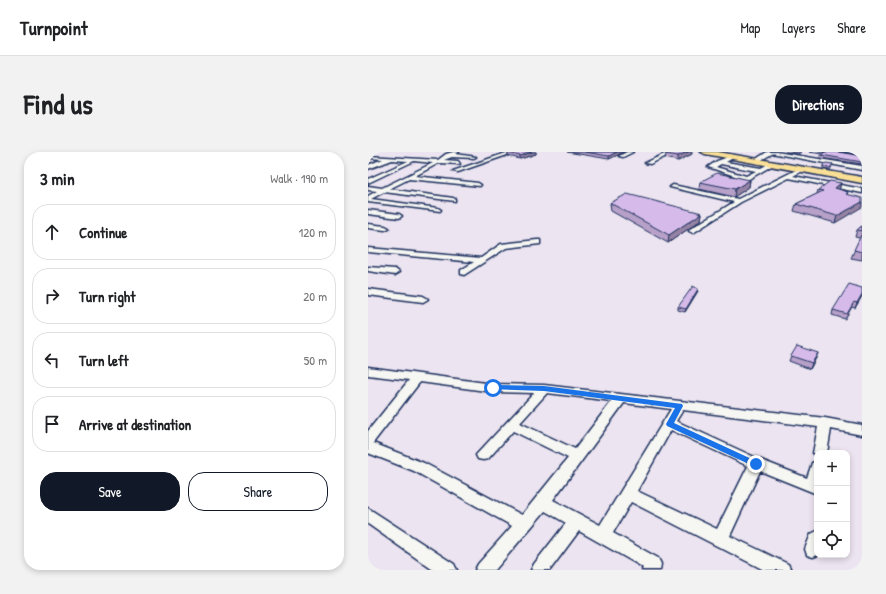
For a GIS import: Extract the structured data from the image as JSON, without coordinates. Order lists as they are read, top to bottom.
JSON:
{
  "page": {
    "header": "Turnpoint",
    "nav": ["Map", "Layers", "Share"],
    "title": "Find us",
    "buttons": [
      "Directions",
      ["Save", "Share"]
    ],
    "heading": ["3 min", "Walk · 190 m"],
    "list": [
      ["Continue", "120 m"],
      ["Turn right", "20 m"],
      ["Turn left", "50 m"],
      "Arrive at destination"
    ],
    "map_buttons": ["+", "−"]
  }
}
